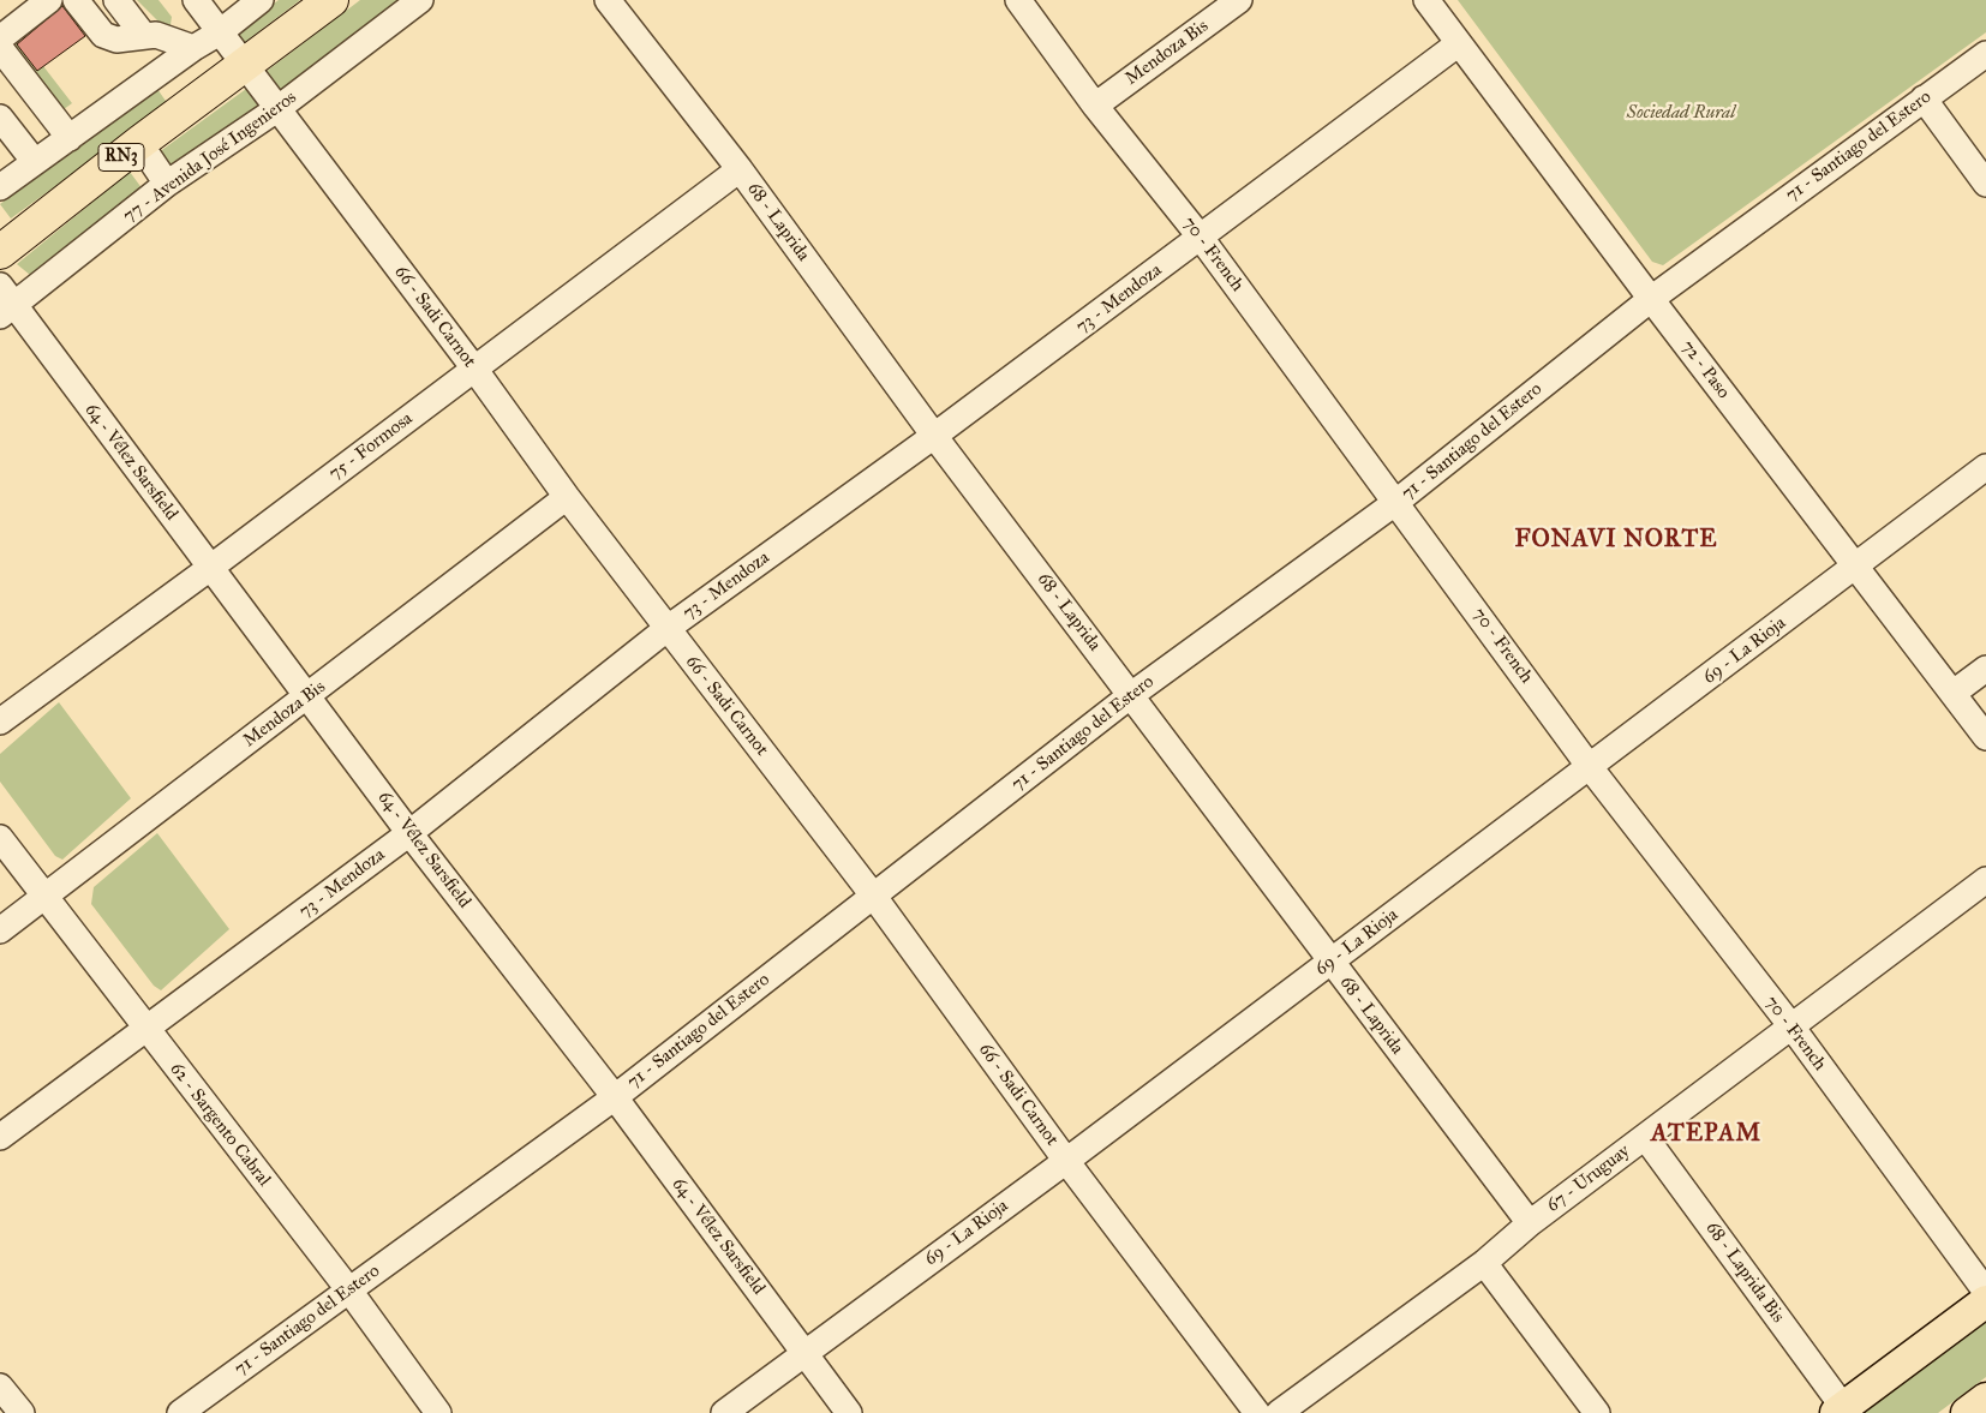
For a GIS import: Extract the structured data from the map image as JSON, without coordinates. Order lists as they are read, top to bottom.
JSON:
{
  "streets": {
    "highway": ["RN3"],
    "street": [
      "Mendoza Bis",
      "71 - Santiago del Estero",
      "77 - Avenida José Ingenieros",
      "68 - Laprida",
      "70 - French",
      "73 - Mendoza",
      "66 - Sadi Carnot",
      "72 - Paso",
      "75 - Formosa",
      "64 - Vélez Sarsfield",
      "69 - La Rioja",
      "62 - Sargento Cabral",
      "67 - Uruguay",
      "68 - Laprida Bis"
    ]
  },
  "crossings": [
    ["Mendoza Bis", "70 - French"],
    ["Mendoza Bis", "66 - Sadi Carnot"],
    ["Mendoza Bis", "64 - Vélez Sarsfield"],
    ["Mendoza Bis", "62 - Sargento Cabral"],
    ["71 - Santiago del Estero", "68 - Laprida"],
    ["71 - Santiago del Estero", "70 - French"],
    ["71 - Santiago del Estero", "66 - Sadi Carnot"],
    ["71 - Santiago del Estero", "72 - Paso"],
    ["71 - Santiago del Estero", "64 - Vélez Sarsfield"],
    ["71 - Santiago del Estero", "62 - Sargento Cabral"],
    ["RN3", "66 - Sadi Carnot"],
    ["77 - Avenida José Ingenieros", "66 - Sadi Carnot"],
    ["77 - Avenida José Ingenieros", "64 - Vélez Sarsfield"],
    ["68 - Laprida", "73 - Mendoza"],
    ["68 - Laprida", "75 - Formosa"],
    ["68 - Laprida", "69 - La Rioja"],
    ["68 - Laprida", "67 - Uruguay"],
    ["70 - French", "73 - Mendoza"],
    ["70 - French", "69 - La Rioja"],
    ["70 - French", "67 - Uruguay"],
    ["73 - Mendoza", "66 - Sadi Carnot"],
    ["73 - Mendoza", "72 - Paso"],
    ["73 - Mendoza", "64 - Vélez Sarsfield"],
    ["73 - Mendoza", "62 - Sargento Cabral"],
    ["66 - Sadi Carnot", "75 - Formosa"],
    ["66 - Sadi Carnot", "69 - La Rioja"],
    ["72 - Paso", "69 - La Rioja"],
    ["75 - Formosa", "64 - Vélez Sarsfield"],
    ["64 - Vélez Sarsfield", "69 - La Rioja"],
    ["67 - Uruguay", "68 - Laprida Bis"]
  ],
  "districts": ["FONAVI NORTE", "ATEPAM"],
  "parks": ["Sociedad Rural"]
}
